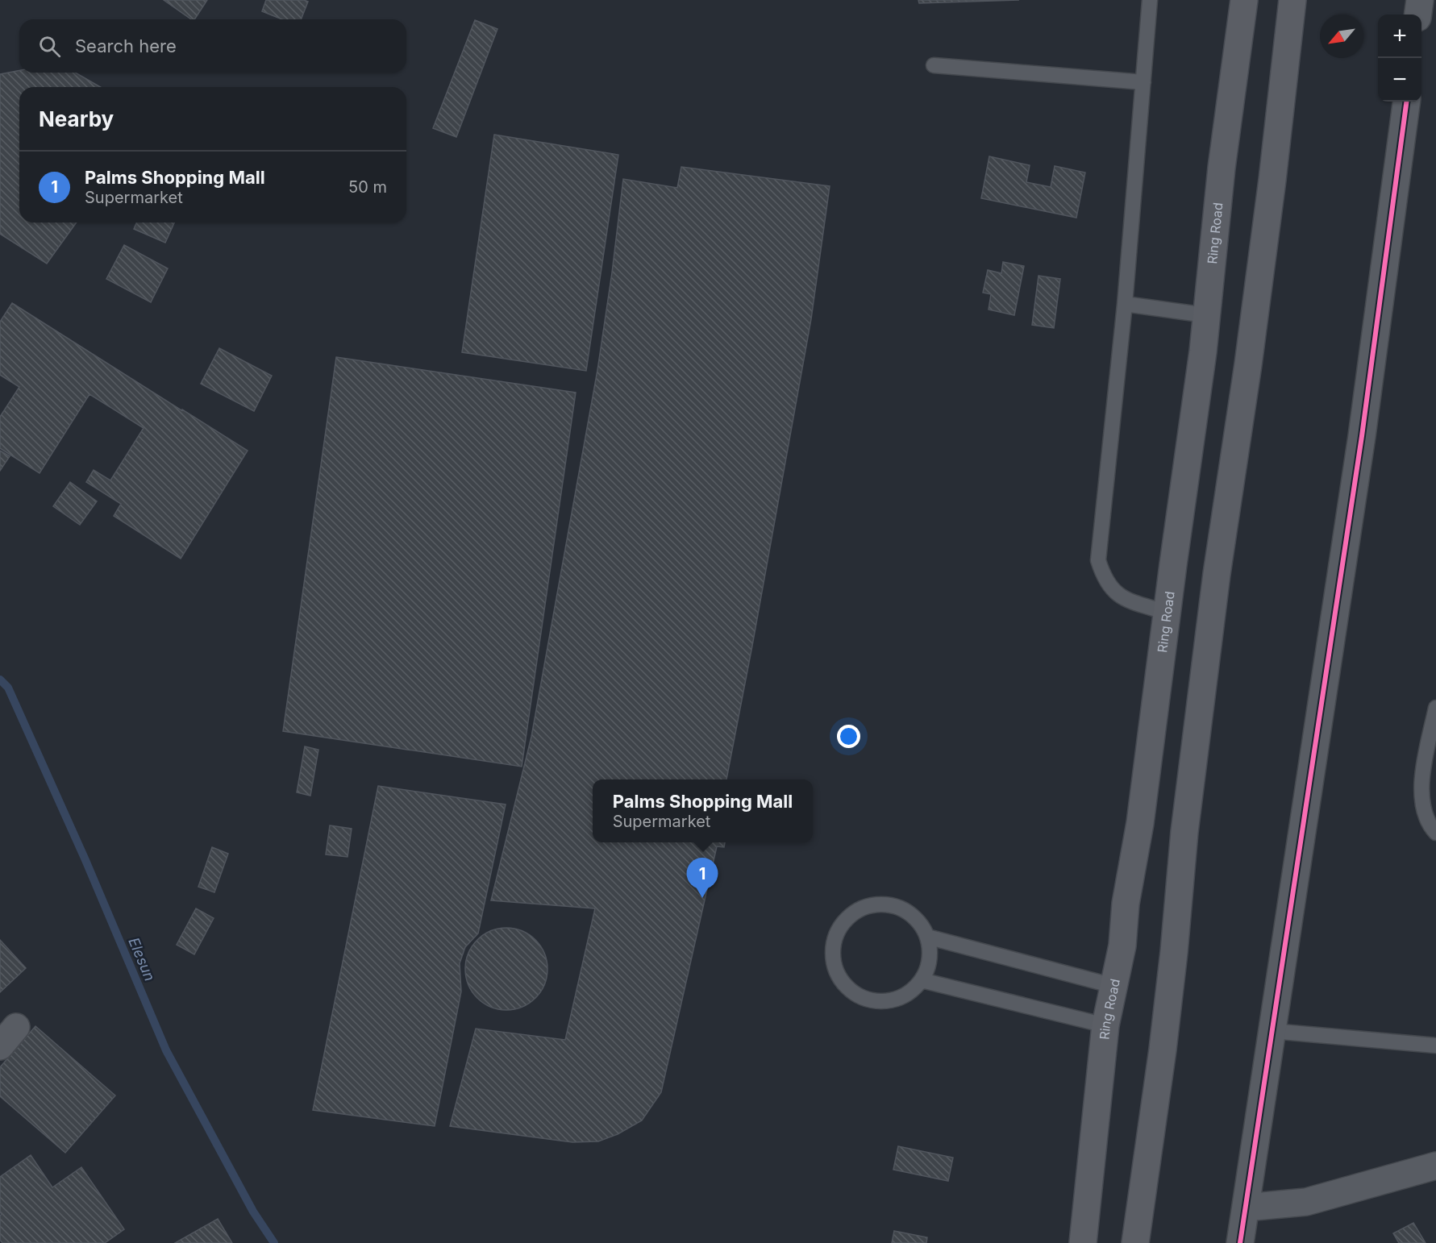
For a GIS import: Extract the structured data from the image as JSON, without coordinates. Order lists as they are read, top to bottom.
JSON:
{
  "streets": {
    "main road": ["Ring Road"]
  },
  "water": ["Elesun"],
  "north": "bottom left",
  "page": {
    "map_buttons": ["+", "−"],
    "search": "Search here",
    "heading": "Nearby",
    "list": [
      {
        "mark": "1",
        "name": "Palms Shopping Mall",
        "note": "Supermarket",
        "value": "50 m"
      }
    ],
    "popup": ["Palms Shopping Mall", "Supermarket"],
    "pins": "1"
  }
}
